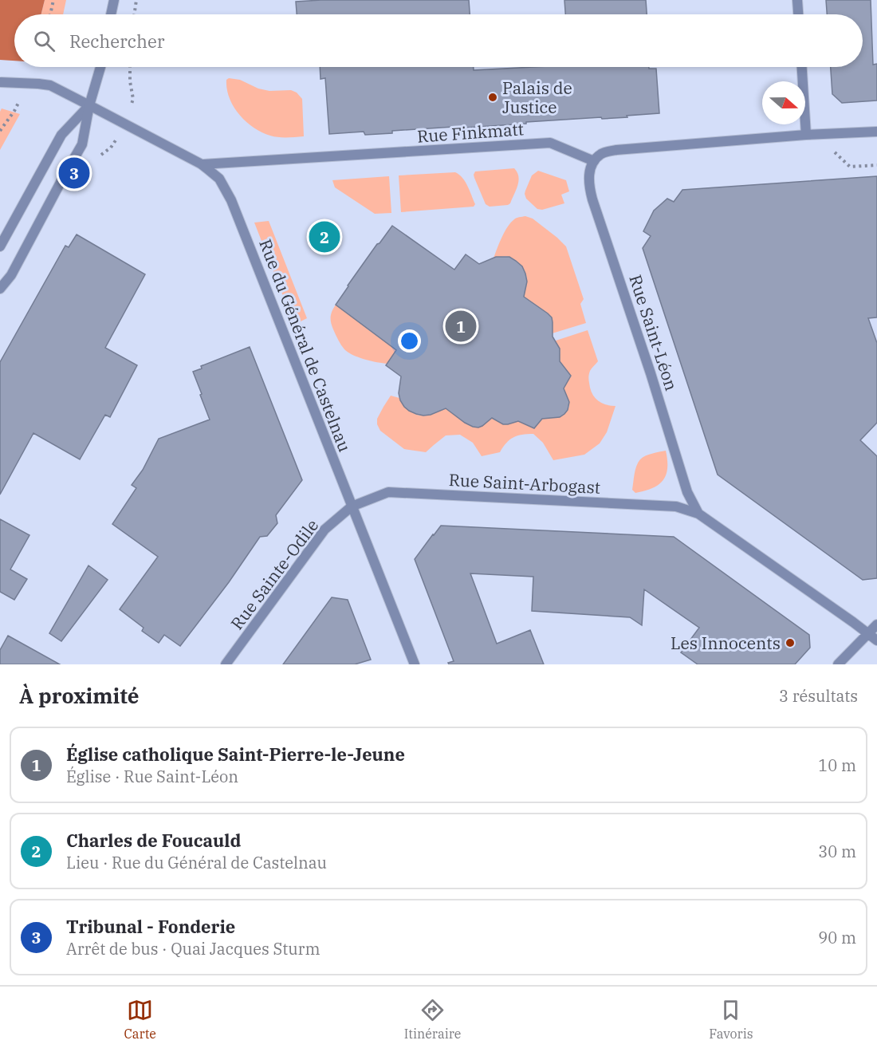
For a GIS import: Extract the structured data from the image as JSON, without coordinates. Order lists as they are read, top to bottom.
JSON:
{
  "streets": {
    "street": [
      "Rue Finkmatt",
      "Rue Saint-Léon",
      "Rue du Général de Castelnau",
      "Rue Saint-Arbogast",
      "Rue Sainte-Odile"
    ]
  },
  "crossings": [
    ["Rue Finkmatt", "Rue Saint-Léon"],
    ["Rue Finkmatt", "Rue du Général de Castelnau"],
    ["Rue Saint-Léon", "Rue Saint-Arbogast"],
    ["Rue du Général de Castelnau", "Rue Saint-Arbogast"],
    ["Rue du Général de Castelnau", "Rue Sainte-Odile"],
    ["Rue Saint-Arbogast", "Rue Sainte-Odile"]
  ],
  "places": ["Palais de Justice", "Les Innocents"],
  "north": "right",
  "page": {
    "search": "Rechercher",
    "pins": ["3", "2", "1"],
    "heading": ["À proximité", "3 résultats"],
    "list": [
      {
        "mark": "1",
        "name": "Église catholique Saint-Pierre-le-Jeune",
        "note": "Église · Rue Saint-Léon",
        "value": "10 m"
      },
      {
        "mark": "2",
        "name": "Charles de Foucauld",
        "note": "Lieu · Rue du Général de Castelnau",
        "value": "30 m"
      },
      {
        "mark": "3",
        "name": "Tribunal - Fonderie",
        "note": "Arrêt de bus · Quai Jacques Sturm",
        "value": "90 m"
      }
    ],
    "nav": ["Carte", "Itinéraire", "Favoris"]
  }
}
